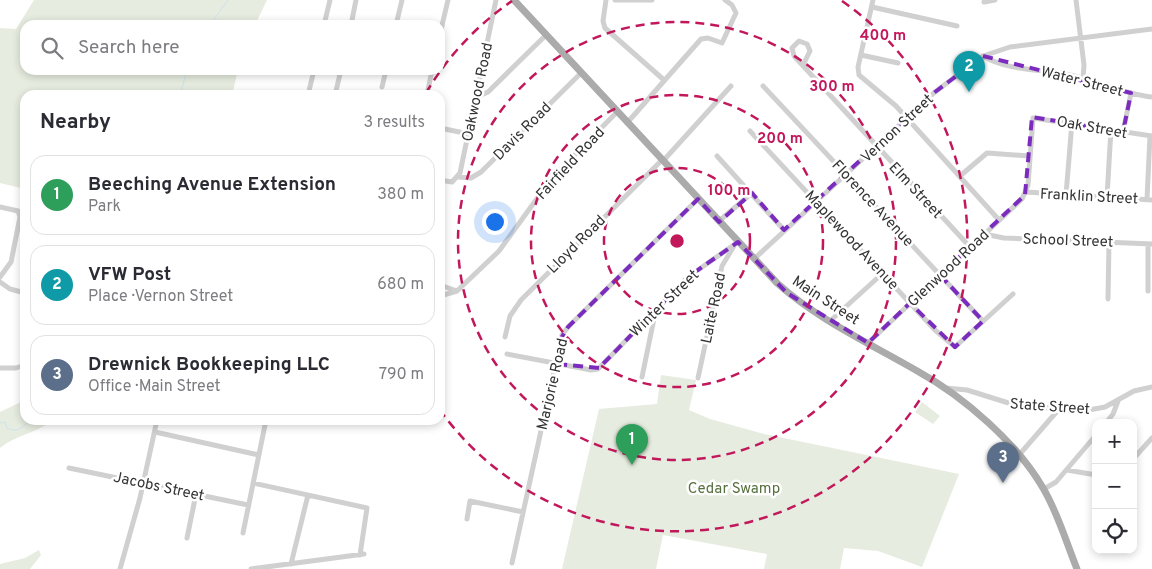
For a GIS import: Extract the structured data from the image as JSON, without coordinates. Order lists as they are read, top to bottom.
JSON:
{
  "streets": {
    "main road": ["Main Street"],
    "street": [
      "Water Street",
      "Oakwood Road",
      "Oak Street",
      "Vernon Street",
      "Davis Road",
      "Fairfield Road",
      "Elm Street",
      "Franklin Street",
      "Florence Avenue",
      "Maplewood Avenue",
      "School Street",
      "Lloyd Road",
      "Glenwood Road",
      "Winter Street",
      "Laite Road",
      "Marjorie Road",
      "State Street",
      "Jacobs Street"
    ]
  },
  "crossings": [
    ["Water Street", "Vernon Street"],
    ["Oakwood Road", "Davis Road"],
    ["Vernon Street", "Elm Street"],
    ["Vernon Street", "Florence Avenue"],
    ["Vernon Street", "Maplewood Avenue"],
    ["Vernon Street", "Main Street"],
    ["Davis Road", "Main Street"],
    ["Fairfield Road", "Main Street"],
    ["Elm Street", "Glenwood Road"],
    ["Franklin Street", "Glenwood Road"],
    ["Florence Avenue", "Maplewood Avenue"],
    ["Florence Avenue", "Glenwood Road"],
    ["Maplewood Avenue", "Glenwood Road"],
    ["School Street", "Glenwood Road"],
    ["Lloyd Road", "Main Street"],
    ["Glenwood Road", "Main Street"],
    ["Main Street", "Winter Street"],
    ["Main Street", "Laite Road"],
    ["Main Street", "Marjorie Road"],
    ["Main Street", "State Street"],
    ["Winter Street", "Laite Road"],
    ["Winter Street", "Marjorie Road"]
  ],
  "parks": ["Cedar Swamp"],
  "page": {
    "search": "Search here",
    "pins": ["2", "1", "3"],
    "heading": ["Nearby", "3 results"],
    "list": [
      {
        "mark": "1",
        "name": "Beeching Avenue Extension",
        "note": "Park",
        "value": "380 m"
      },
      {
        "mark": "2",
        "name": "VFW Post",
        "note": "Place · Vernon Street",
        "value": "680 m"
      },
      {
        "mark": "3",
        "name": "Drewnick Bookkeeping LLC",
        "note": "Office · Main Street",
        "value": "790 m"
      }
    ],
    "map_buttons": ["+", "−"]
  },
  "rings": [
    "400 m",
    "300 m",
    "200 m",
    "100 m"
  ]
}
